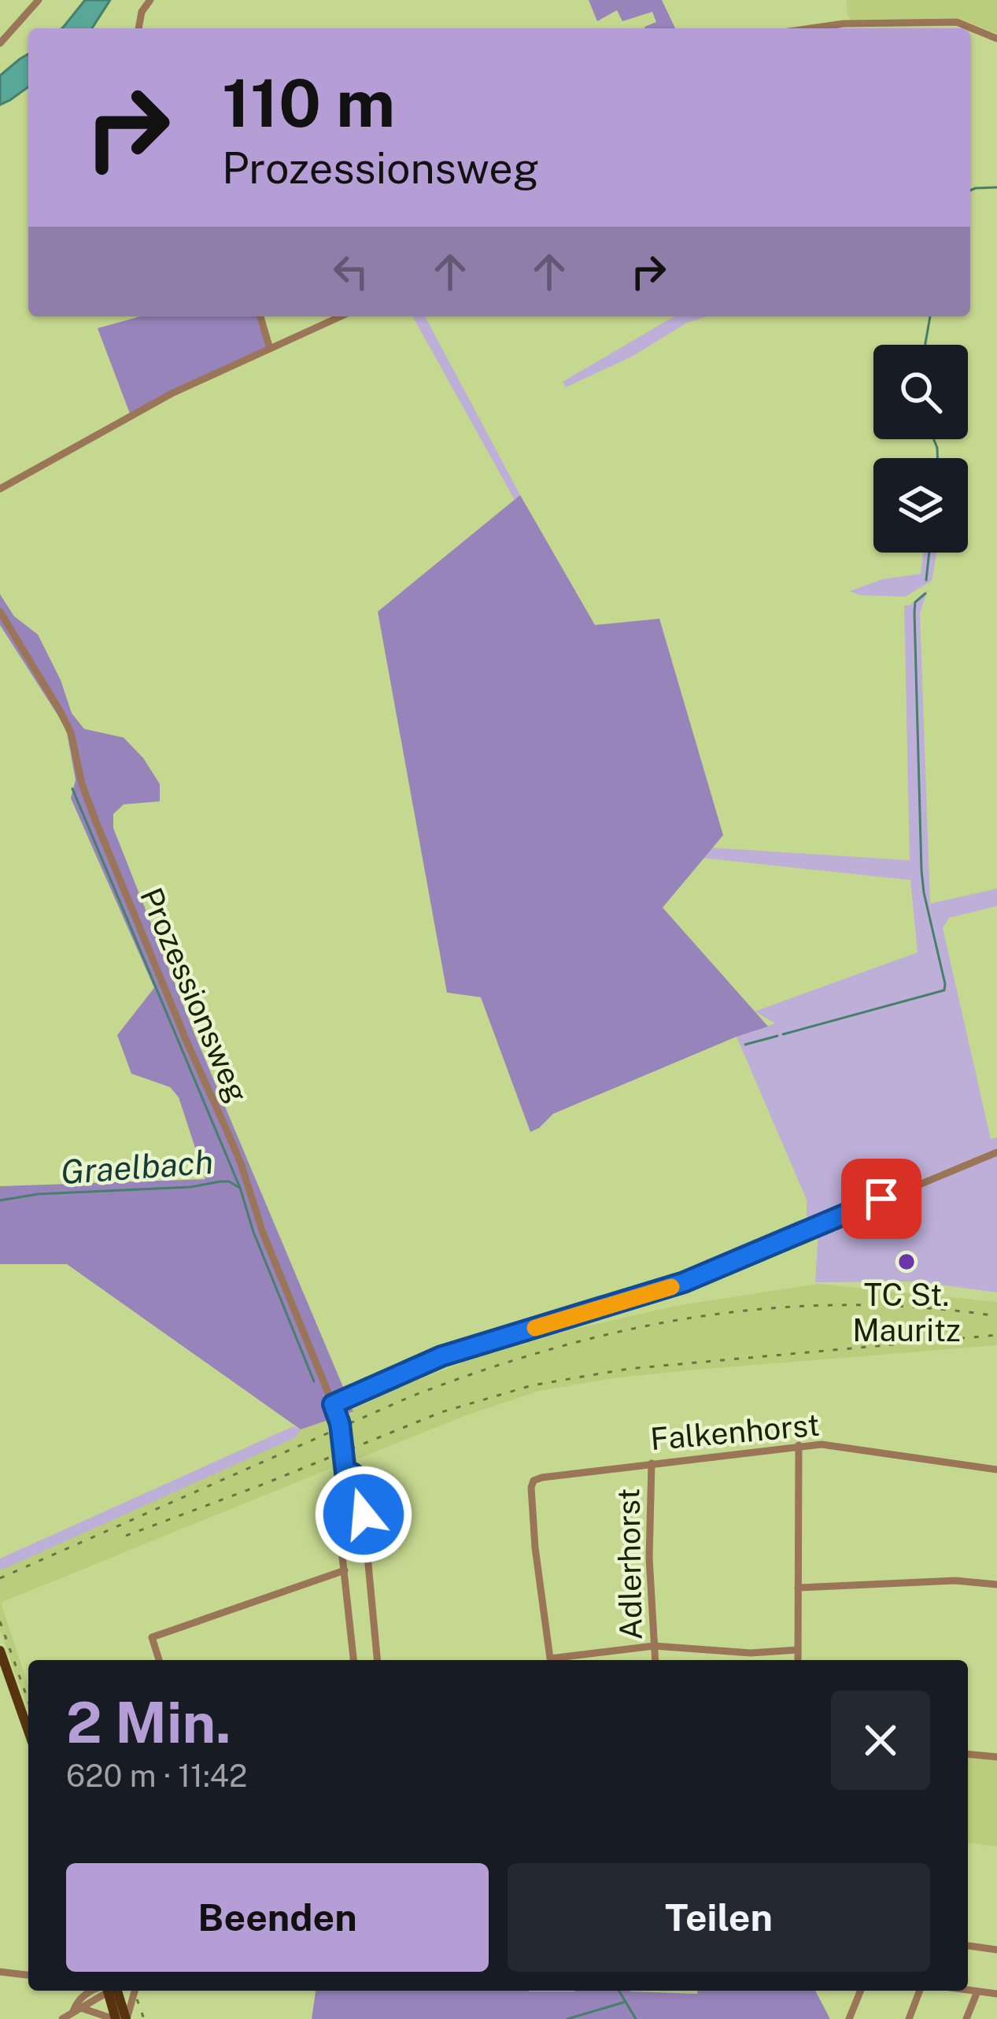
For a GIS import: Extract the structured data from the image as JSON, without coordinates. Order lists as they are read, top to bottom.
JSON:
{
  "streets": {
    "street": ["Prozessionsweg", "Falkenhorst", "Adlerhorst"]
  },
  "crossings": [
    ["Falkenhorst", "Adlerhorst"]
  ],
  "water": ["Graelbach"],
  "places": ["TC St. Mauritz"],
  "page": {
    "turn": ["110 m", "Prozessionsweg"],
    "heading": ["2 Min.", "620 m · 11:42"],
    "buttons": ["Beenden", "Teilen"]
  }
}
